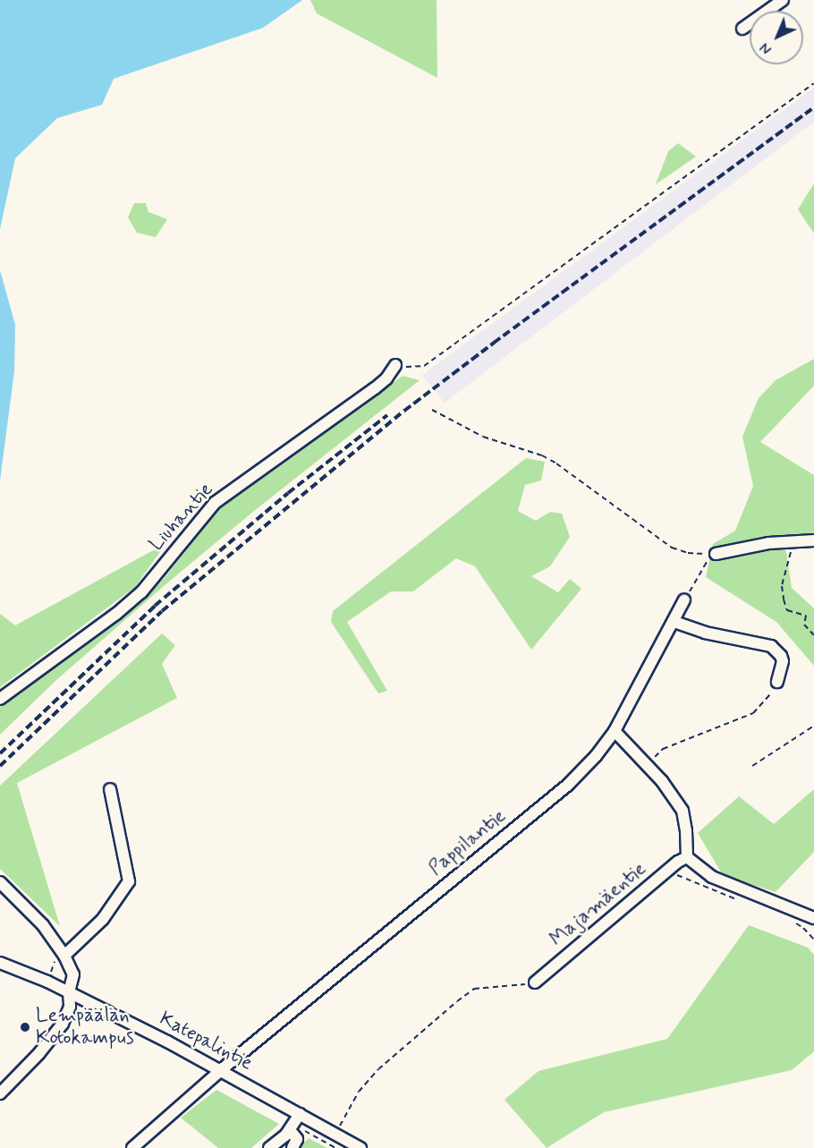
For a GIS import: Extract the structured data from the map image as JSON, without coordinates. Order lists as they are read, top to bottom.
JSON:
{
  "streets": {
    "street": [
      "Liuhantie",
      "Pappilantie",
      "Majamäentie",
      "Katepalintie"
    ]
  },
  "crossings": [
    ["Pappilantie", "Katepalintie"]
  ],
  "places": ["Lempäälän Kotokampus"],
  "north": "bottom left"
}
